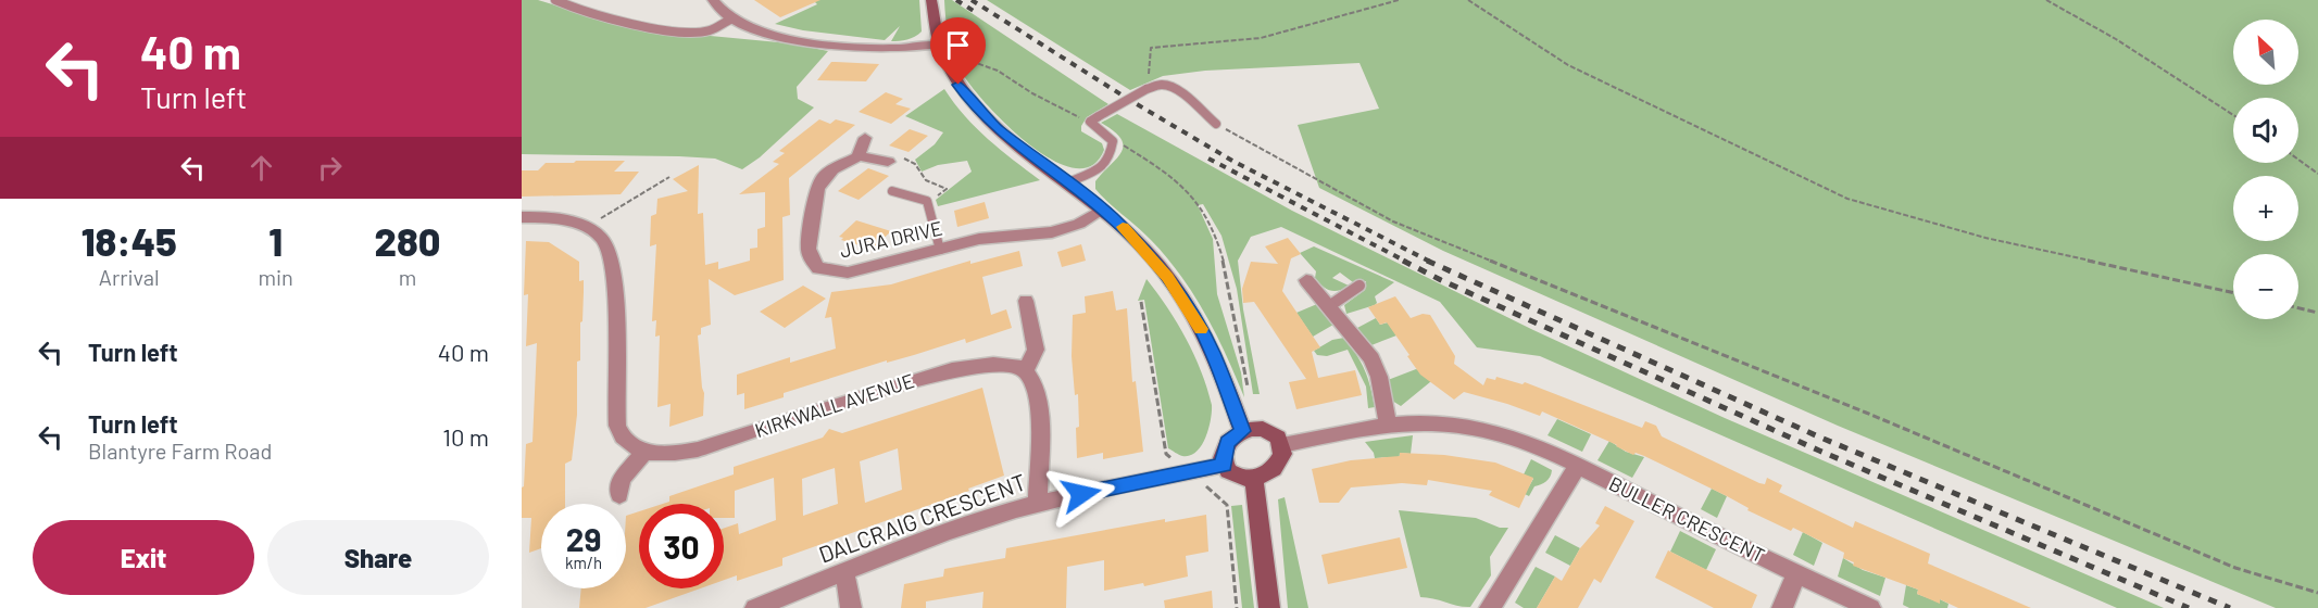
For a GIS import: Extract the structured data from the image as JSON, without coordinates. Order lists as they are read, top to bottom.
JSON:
{
  "streets": {
    "street": [
      "JURA DRIVE",
      "KIRKWALL AVENUE",
      "DALCRAIG CRESCENT",
      "BULLER CRESCENT"
    ]
  },
  "crossings": [
    ["DALCRAIG CRESCENT", "BULLER CRESCENT"]
  ],
  "north": "top left",
  "page": {
    "turn": ["40 m", "Turn left"],
    "map_buttons": ["+", "−"],
    "eta": [
      "18:45",
      "Arrival",
      "1",
      "min",
      "280",
      "m"
    ],
    "list": [
      {
        "name": "Turn left",
        "value": "40 m"
      },
      {
        "name": "Turn left",
        "note": "Blantyre Farm Road",
        "value": "10 m"
      }
    ],
    "speed": "29 km/h",
    "limit": "30",
    "buttons": ["Exit", "Share"]
  }
}
